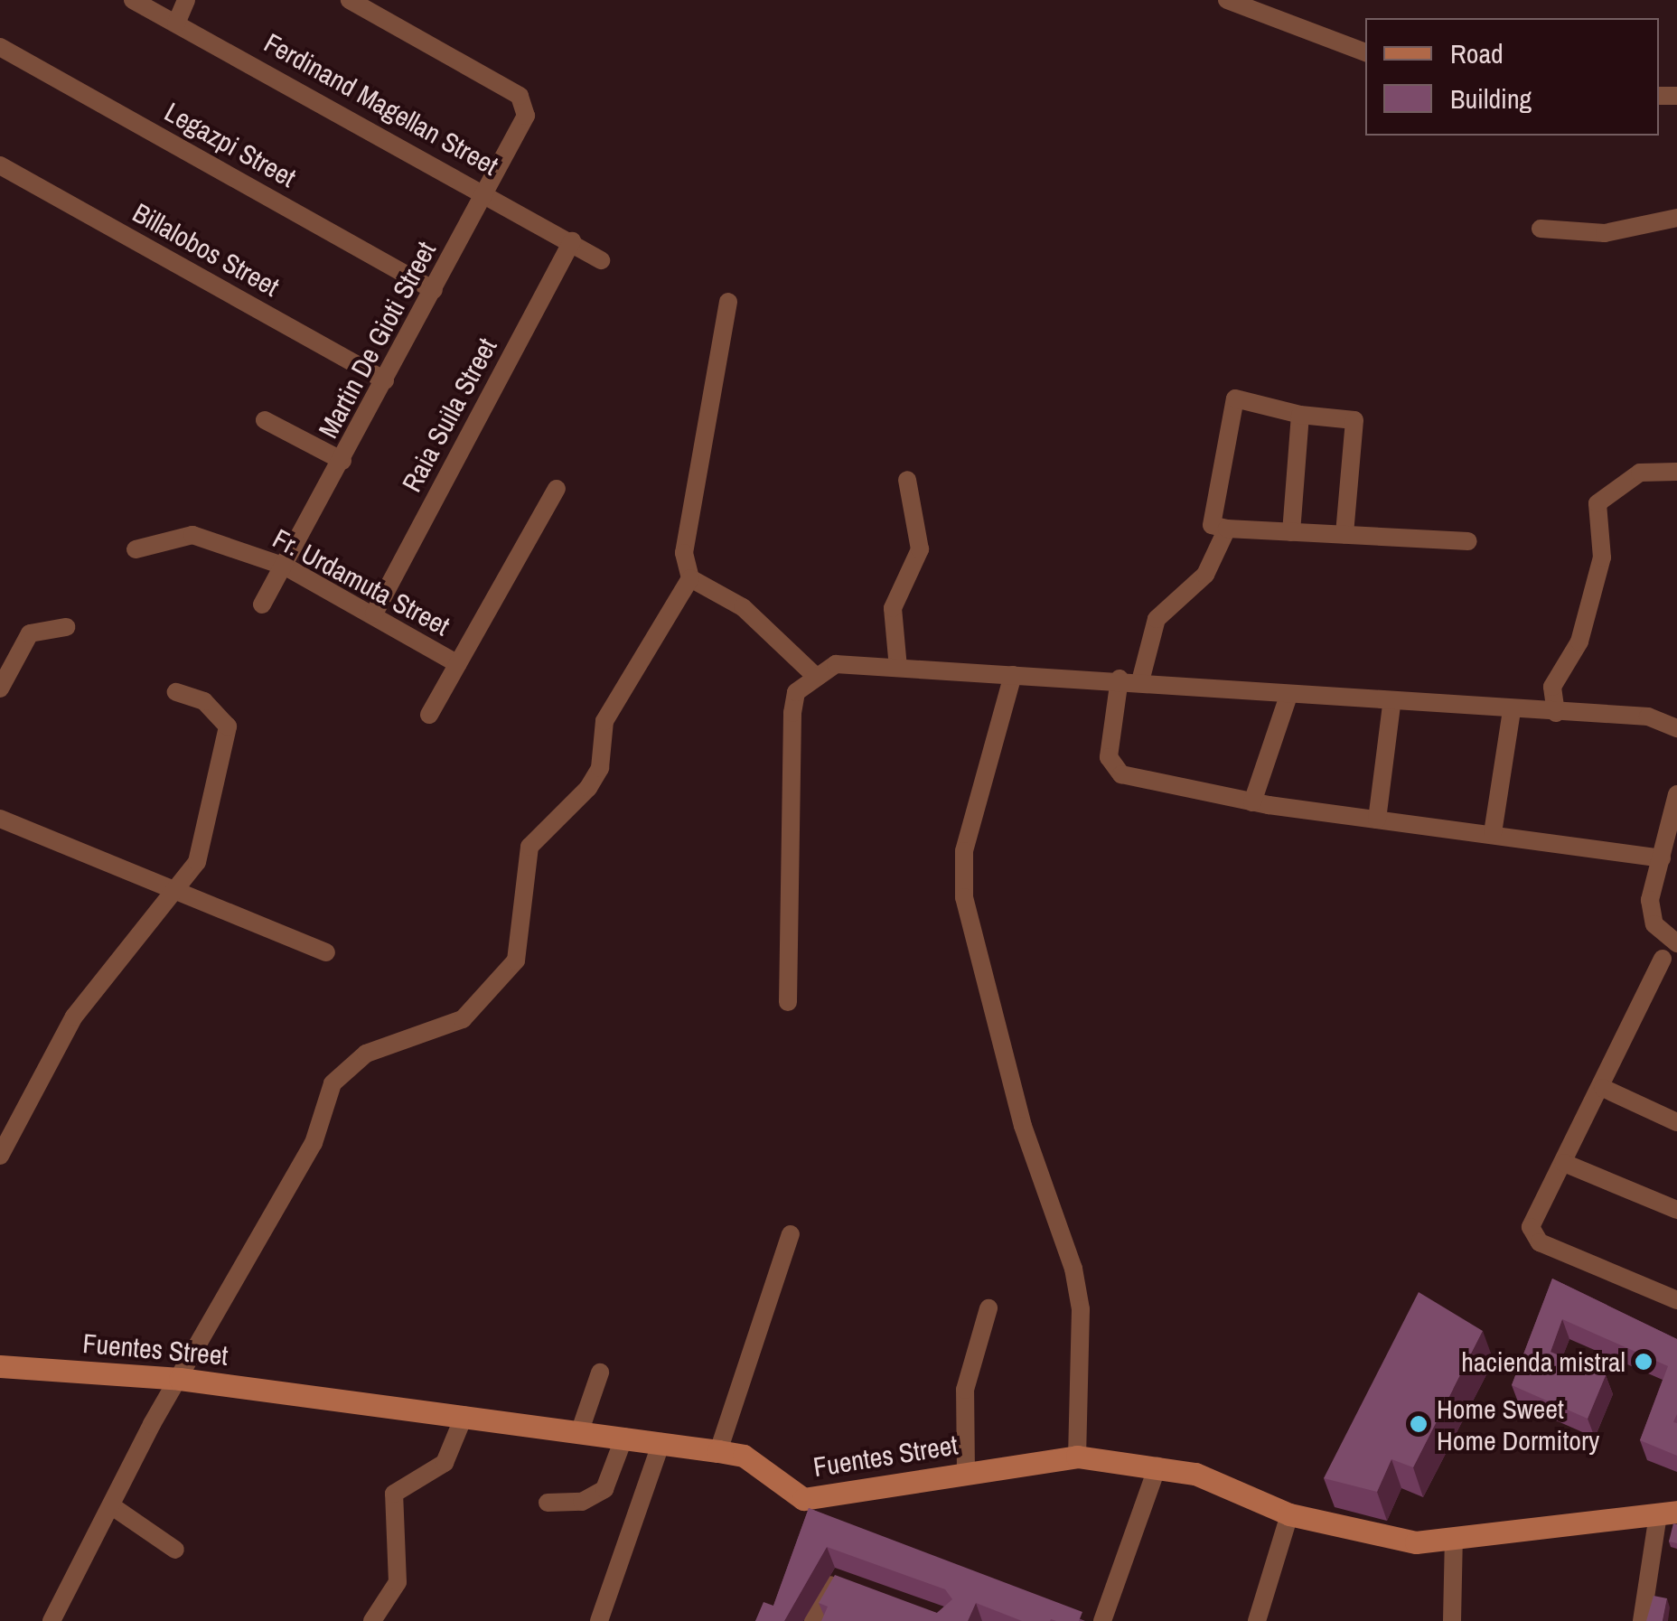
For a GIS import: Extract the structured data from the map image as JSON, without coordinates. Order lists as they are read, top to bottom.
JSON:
{
  "streets": {
    "street": [
      "Ferdinand Magellan Street",
      "Legazpi Street",
      "Billalobos Street",
      "Martin De Gioti Street",
      "Raia Suila Street",
      "Fr. Urdamuta Street",
      "Fuentes Street"
    ]
  },
  "crossings": [
    ["Ferdinand Magellan Street", "Martin De Gioti Street"],
    ["Ferdinand Magellan Street", "Raia Suila Street"],
    ["Legazpi Street", "Martin De Gioti Street"],
    ["Billalobos Street", "Martin De Gioti Street"],
    ["Martin De Gioti Street", "Fr. Urdamuta Street"],
    ["Raia Suila Street", "Fr. Urdamuta Street"]
  ],
  "places": ["hacienda mistral", "Home Sweet Home Dormitory"],
  "legend": ["Road", "Building"]
}
